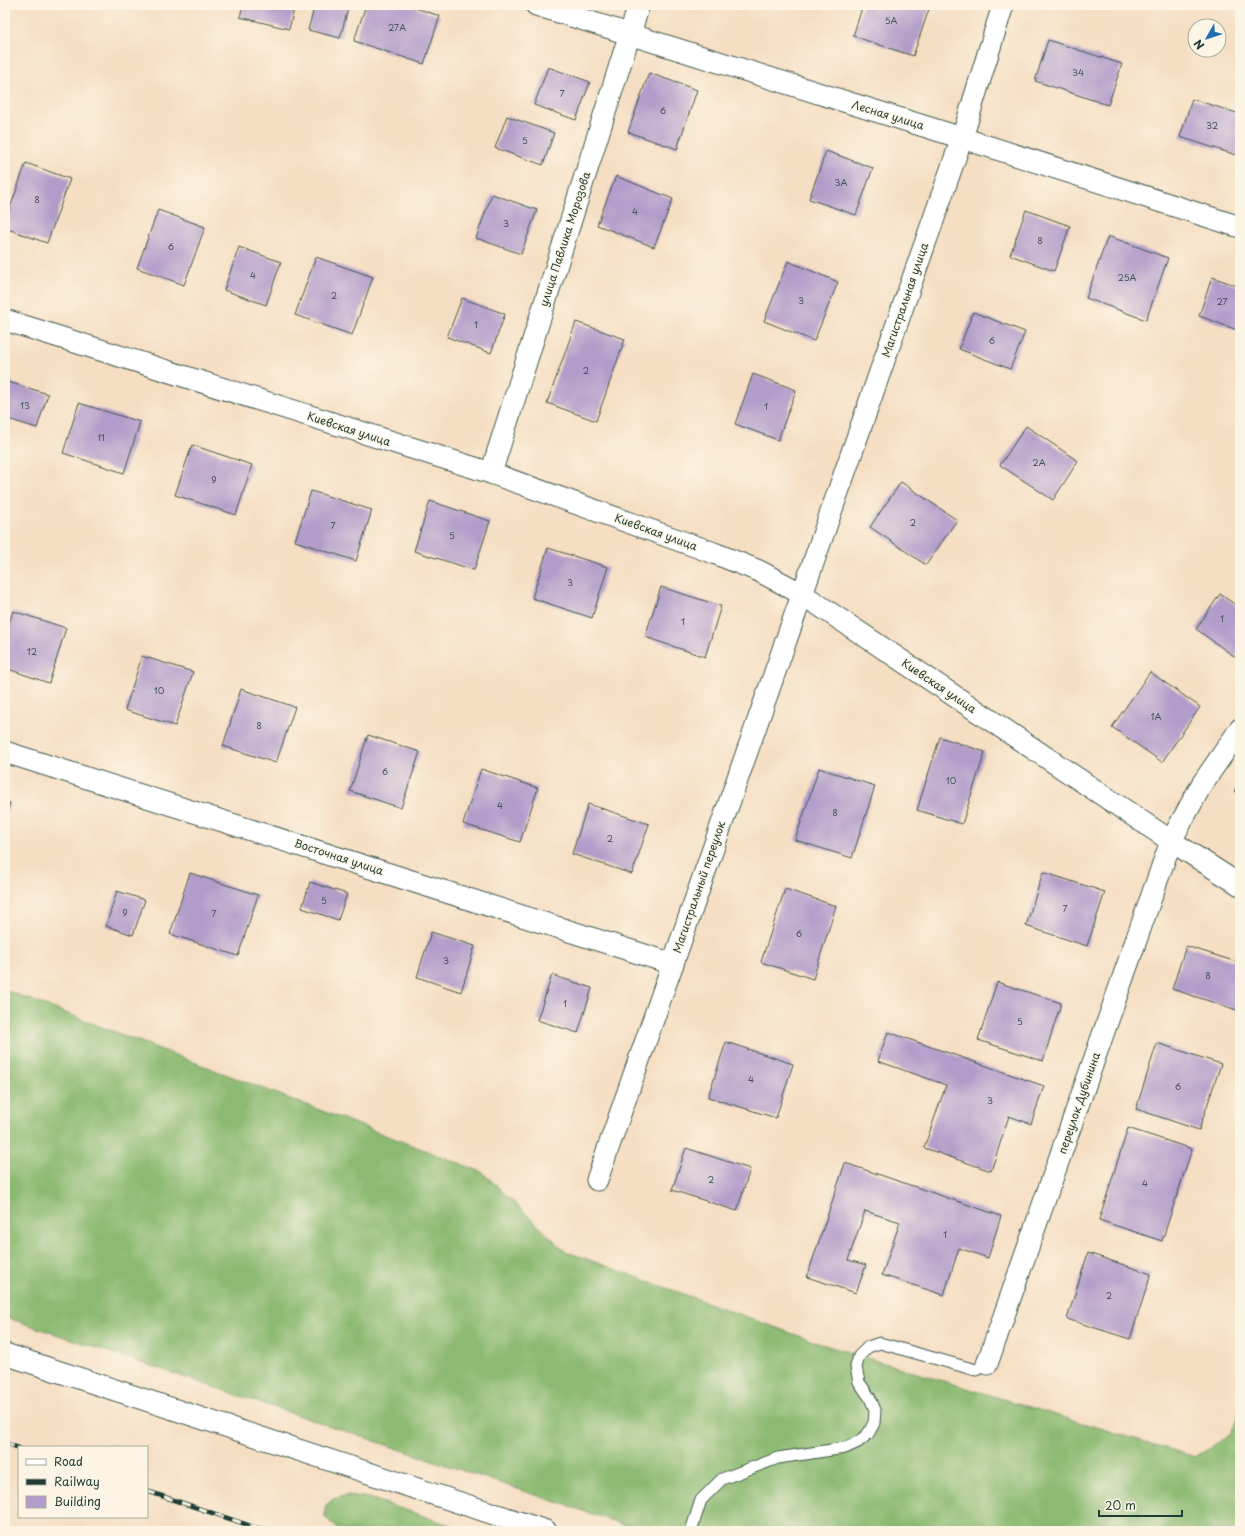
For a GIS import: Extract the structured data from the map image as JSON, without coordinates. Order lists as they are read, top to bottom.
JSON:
{
  "streets": {
    "street": [
      "Лесная улица",
      "улица Павлика Морозова",
      "Магистральная улица",
      "Киевская улица",
      "Восточная улица",
      "Магистральный переулок",
      "переулок Дубинина"
    ]
  },
  "crossings": [
    ["Лесная улица", "улица Павлика Морозова"],
    ["Лесная улица", "Магистральная улица"],
    ["улица Павлика Морозова", "Киевская улица"],
    ["Магистральная улица", "Киевская улица"],
    ["Магистральная улица", "Магистральный переулок"],
    ["Киевская улица", "Магистральный переулок"],
    ["Киевская улица", "переулок Дубинина"],
    ["Восточная улица", "Магистральный переулок"]
  ],
  "house_numbers": [
    "5А",
    "27А",
    "34",
    "7",
    "6",
    "32",
    "5",
    "3А",
    "8",
    "4",
    "3",
    "8",
    "6",
    "4",
    "25А",
    "2",
    "3",
    "27",
    "1",
    "6",
    "2",
    "13",
    "1",
    "11",
    "2А",
    "9",
    "2",
    "7",
    "5",
    "3",
    "1",
    "1",
    "12",
    "10",
    "1А",
    "8",
    "6",
    "10",
    "4",
    "8",
    "2",
    "5",
    "7",
    "9",
    "7",
    "6",
    "3",
    "8",
    "1",
    "5",
    "4",
    "6",
    "3",
    "2",
    "4",
    "1",
    "2"
  ],
  "legend": ["Road", "Railway", "Building"],
  "scale_bar": "20 m",
  "north": "bottom left"
}
